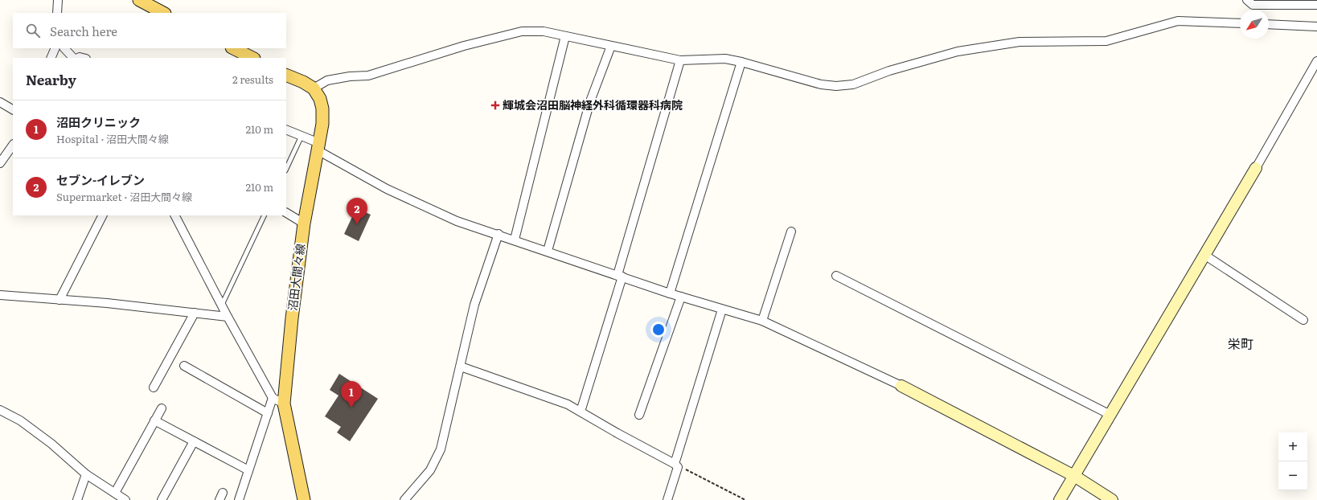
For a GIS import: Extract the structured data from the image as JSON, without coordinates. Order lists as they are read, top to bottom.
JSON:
{
  "streets": {
    "main road": ["沼田大間々線"]
  },
  "districts": ["栄町"],
  "places": {
    "health": ["輝城会沼田脳神経外科循環器科病院"]
  },
  "north": "bottom left",
  "page": {
    "search": "Search here",
    "heading": ["Nearby", "2 results"],
    "list": [
      {
        "mark": "1",
        "name": "沼田クリニック",
        "note": "Hospital · 沼田大間々線",
        "value": "210 m"
      },
      {
        "mark": "2",
        "name": "セブン-イレブン",
        "note": "Supermarket · 沼田大間々線",
        "value": "210 m"
      }
    ],
    "pins": ["2", "1"],
    "map_buttons": ["+", "−"]
  }
}
